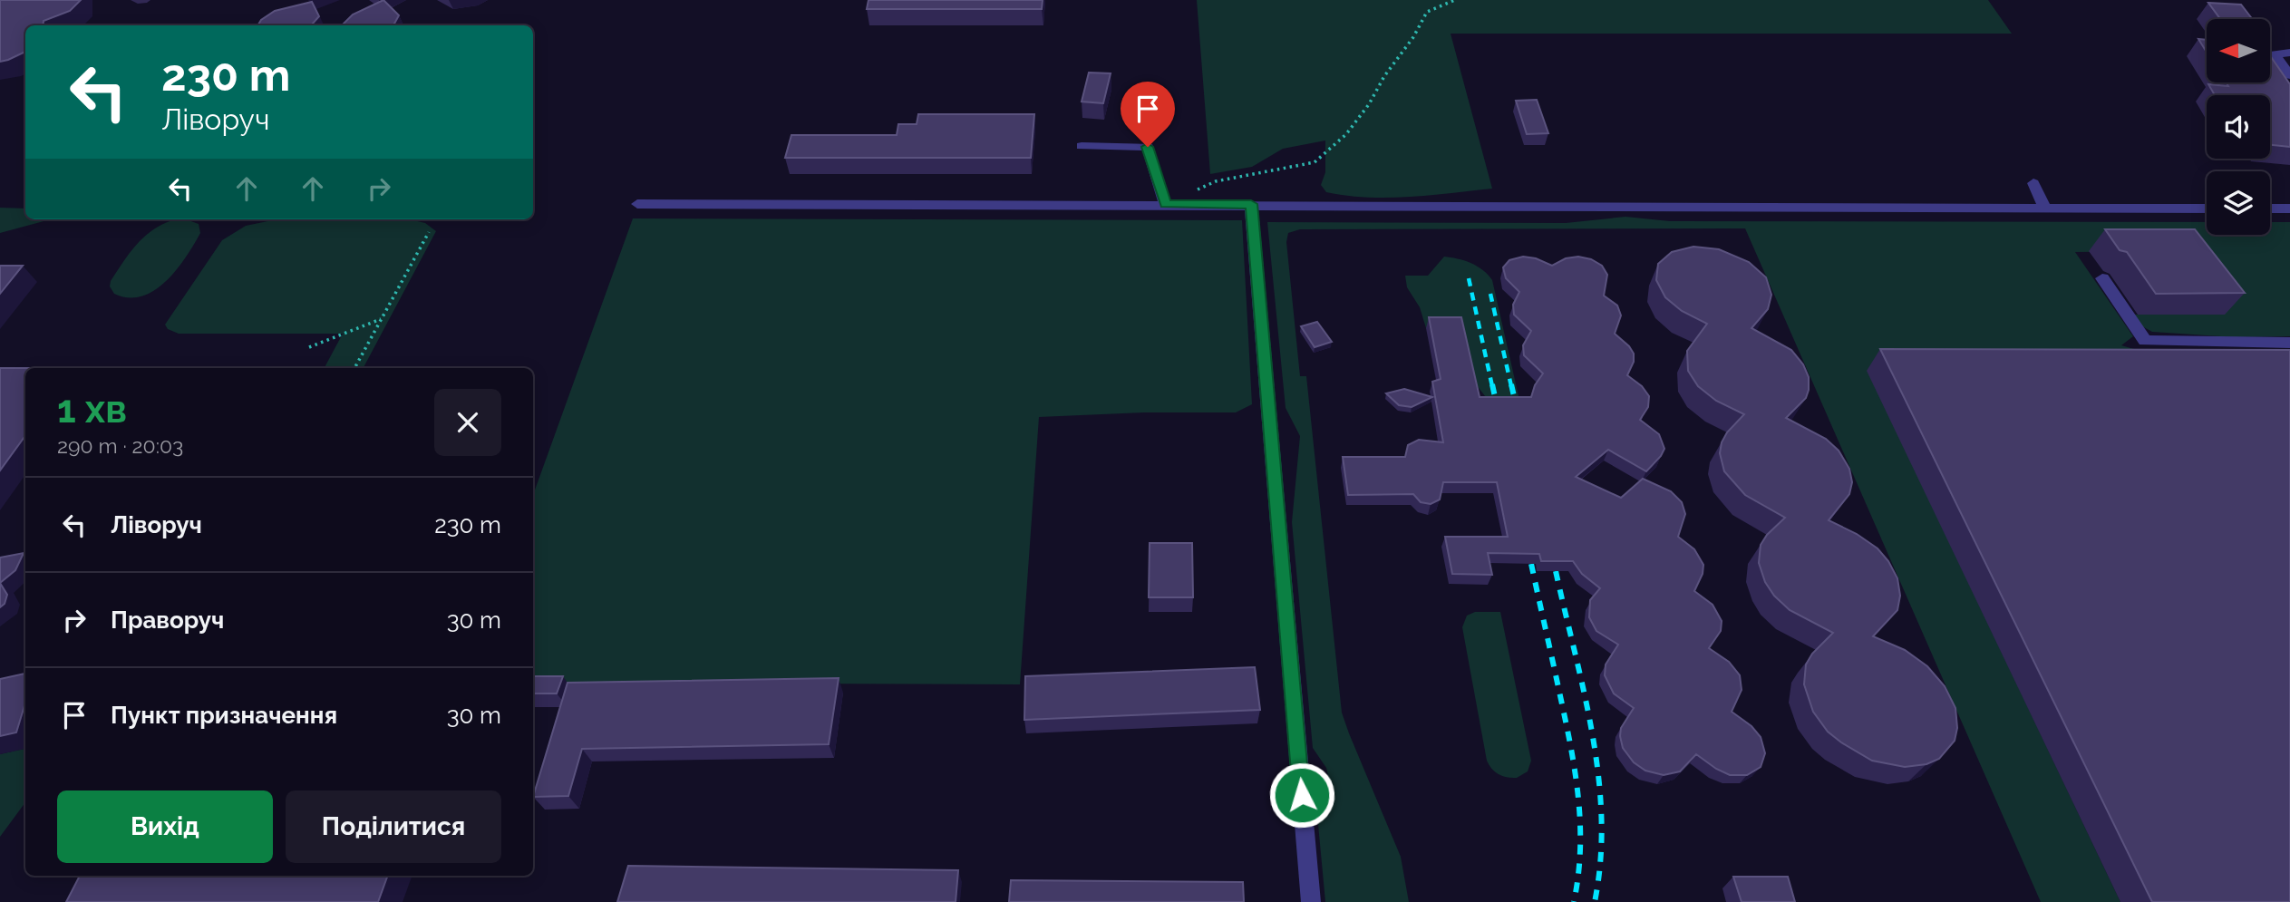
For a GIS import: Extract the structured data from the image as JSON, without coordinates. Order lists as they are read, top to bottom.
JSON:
{
  "north": "left",
  "page": {
    "turn": ["230 m", "Ліворуч"],
    "heading": ["1 хв", "290 m · 20:03"],
    "list": [
      {
        "name": "Ліворуч",
        "value": "230 m"
      },
      {
        "name": "Праворуч",
        "value": "30 m"
      },
      {
        "name": "Пункт призначення",
        "value": "30 m"
      }
    ],
    "buttons": ["Вихід", "Поділитися"]
  }
}
